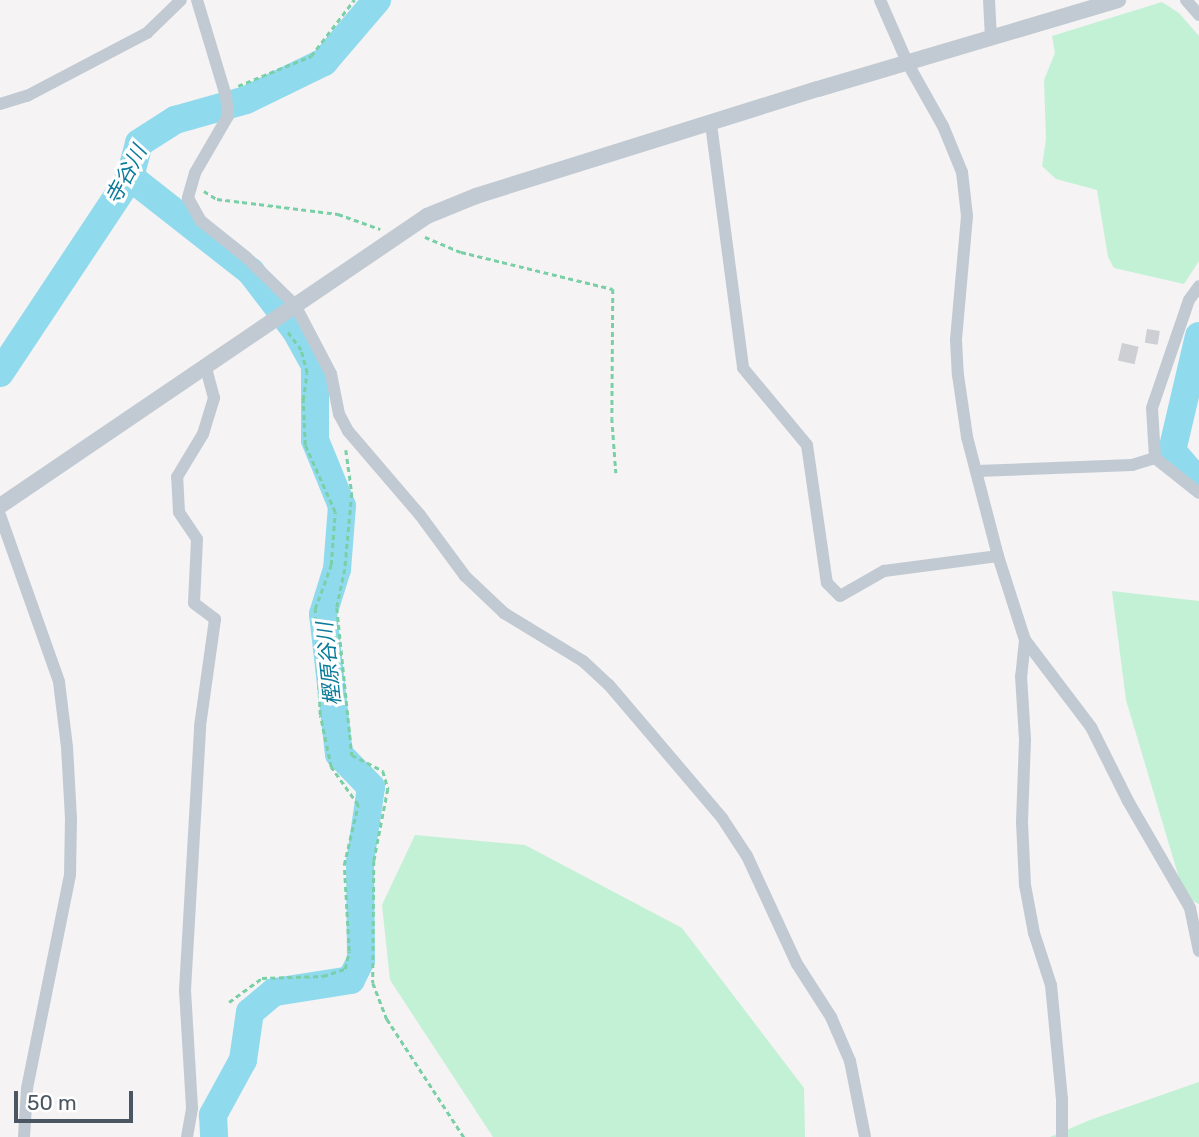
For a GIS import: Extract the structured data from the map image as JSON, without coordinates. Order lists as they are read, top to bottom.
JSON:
{
  "water": ["寺谷川", "樫原谷川"],
  "scale_bar": "50 m"
}
